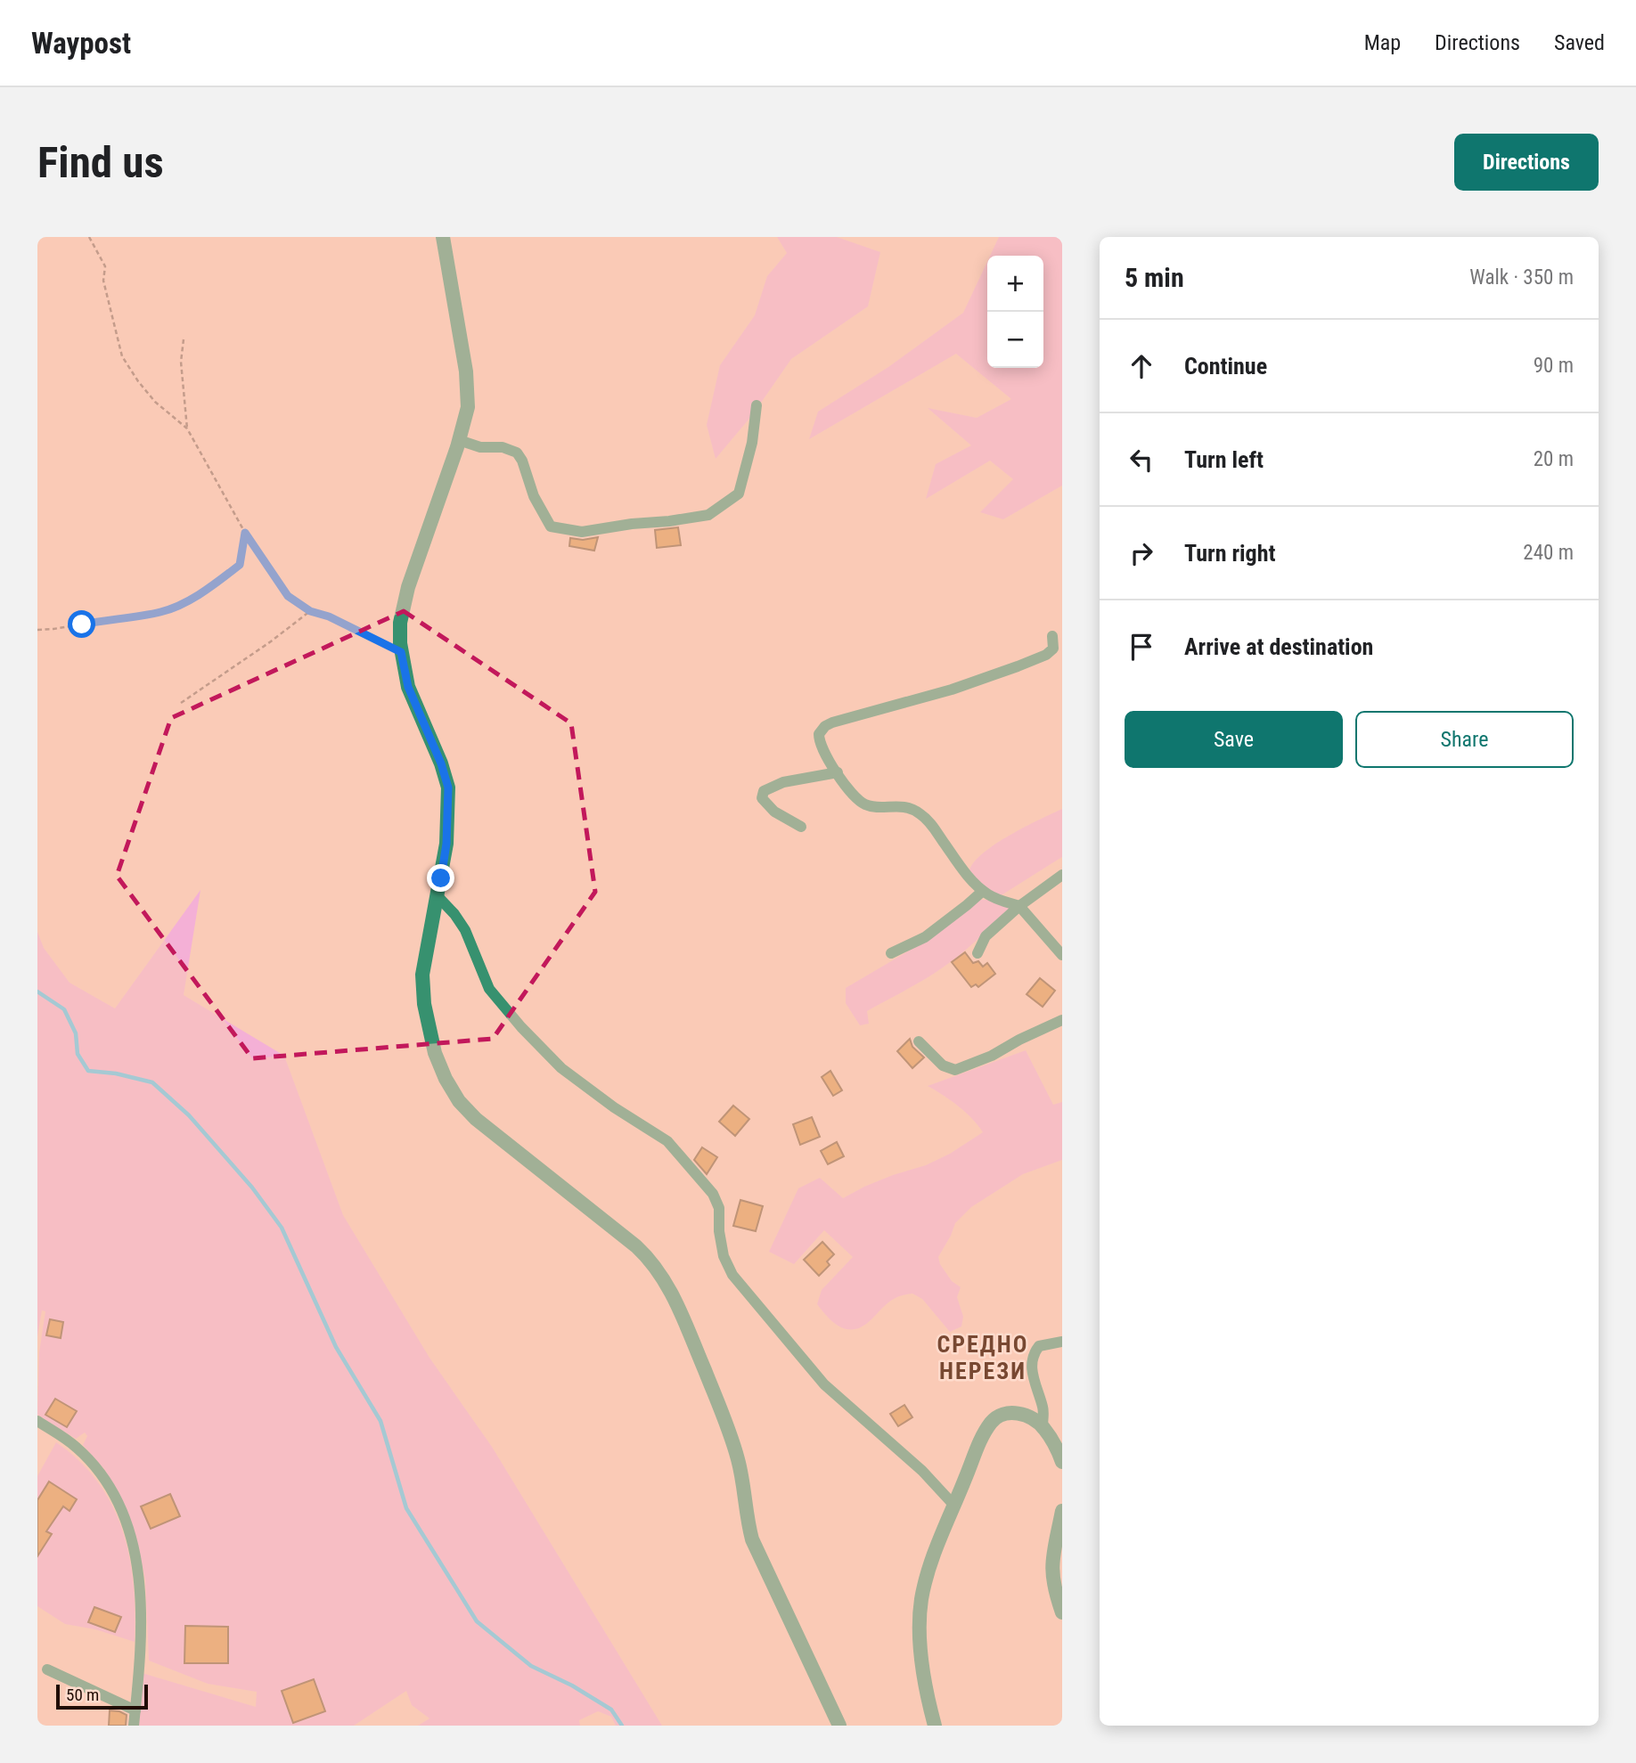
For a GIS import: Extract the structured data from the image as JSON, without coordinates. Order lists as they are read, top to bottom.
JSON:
{
  "districts": ["СРЕДНО НЕРЕЗИ"],
  "scale_bar": "50 m",
  "page": {
    "header": "Waypost",
    "nav": ["Map", "Directions", "Saved"],
    "buttons": [
      "Directions",
      ["Save", "Share"]
    ],
    "title": "Find us",
    "heading": ["5 min", "Walk · 350 m"],
    "map_buttons": ["+", "−"],
    "list": [
      ["Continue", "90 m"],
      ["Turn left", "20 m"],
      ["Turn right", "240 m"],
      "Arrive at destination"
    ],
    "scale": "50 m"
  }
}
